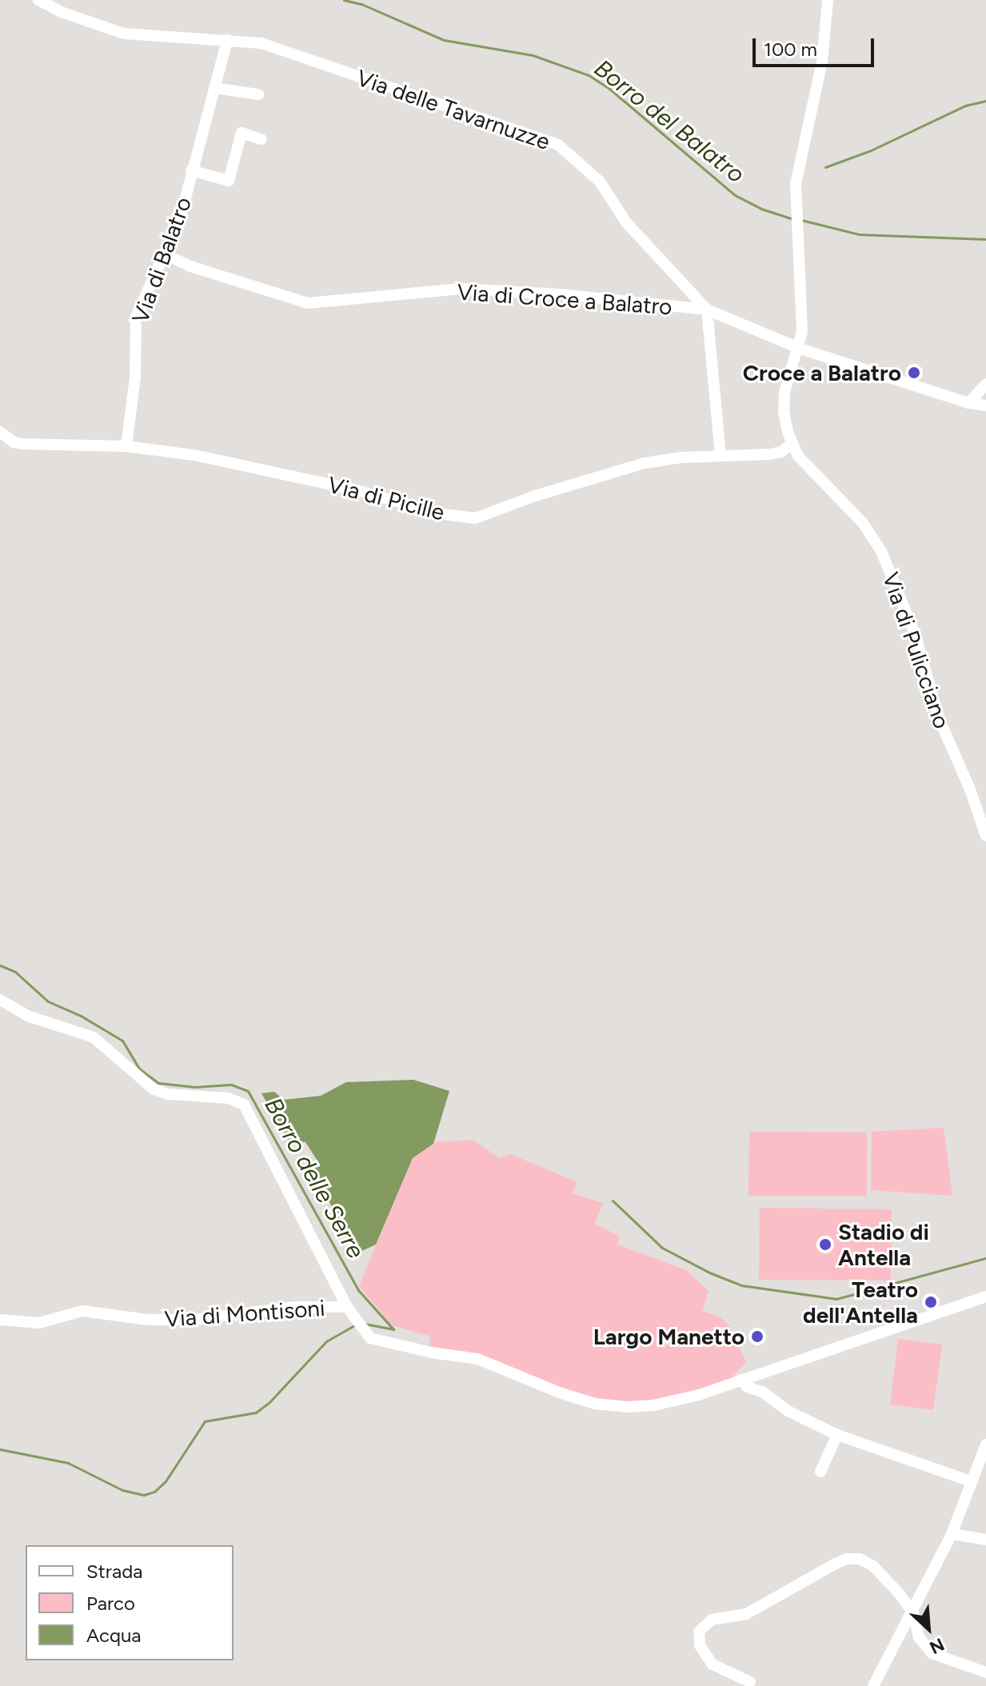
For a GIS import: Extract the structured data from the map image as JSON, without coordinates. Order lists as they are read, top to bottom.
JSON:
{
  "streets": {
    "street": [
      "Via delle Tavarnuzze",
      "Via di Balatro",
      "Via di Croce a Balatro",
      "Via di Picille",
      "Via di Pulicciano",
      "Via di Montisoni"
    ]
  },
  "crossings": [
    ["Via delle Tavarnuzze", "Via di Balatro"],
    ["Via delle Tavarnuzze", "Via di Croce a Balatro"],
    ["Via delle Tavarnuzze", "Via di Pulicciano"],
    ["Via di Balatro", "Via di Croce a Balatro"],
    ["Via di Balatro", "Via di Picille"],
    ["Via di Picille", "Via di Pulicciano"]
  ],
  "water": ["Borro del Balatro", "Borro delle Serre"],
  "places": [
    "Croce a Balatro",
    "Stadio di Antella",
    "Teatro dell'Antella",
    "Largo Manetto"
  ],
  "legend": ["Strada", "Parco", "Acqua"],
  "scale_bar": "100 m",
  "north": "bottom right"
}
